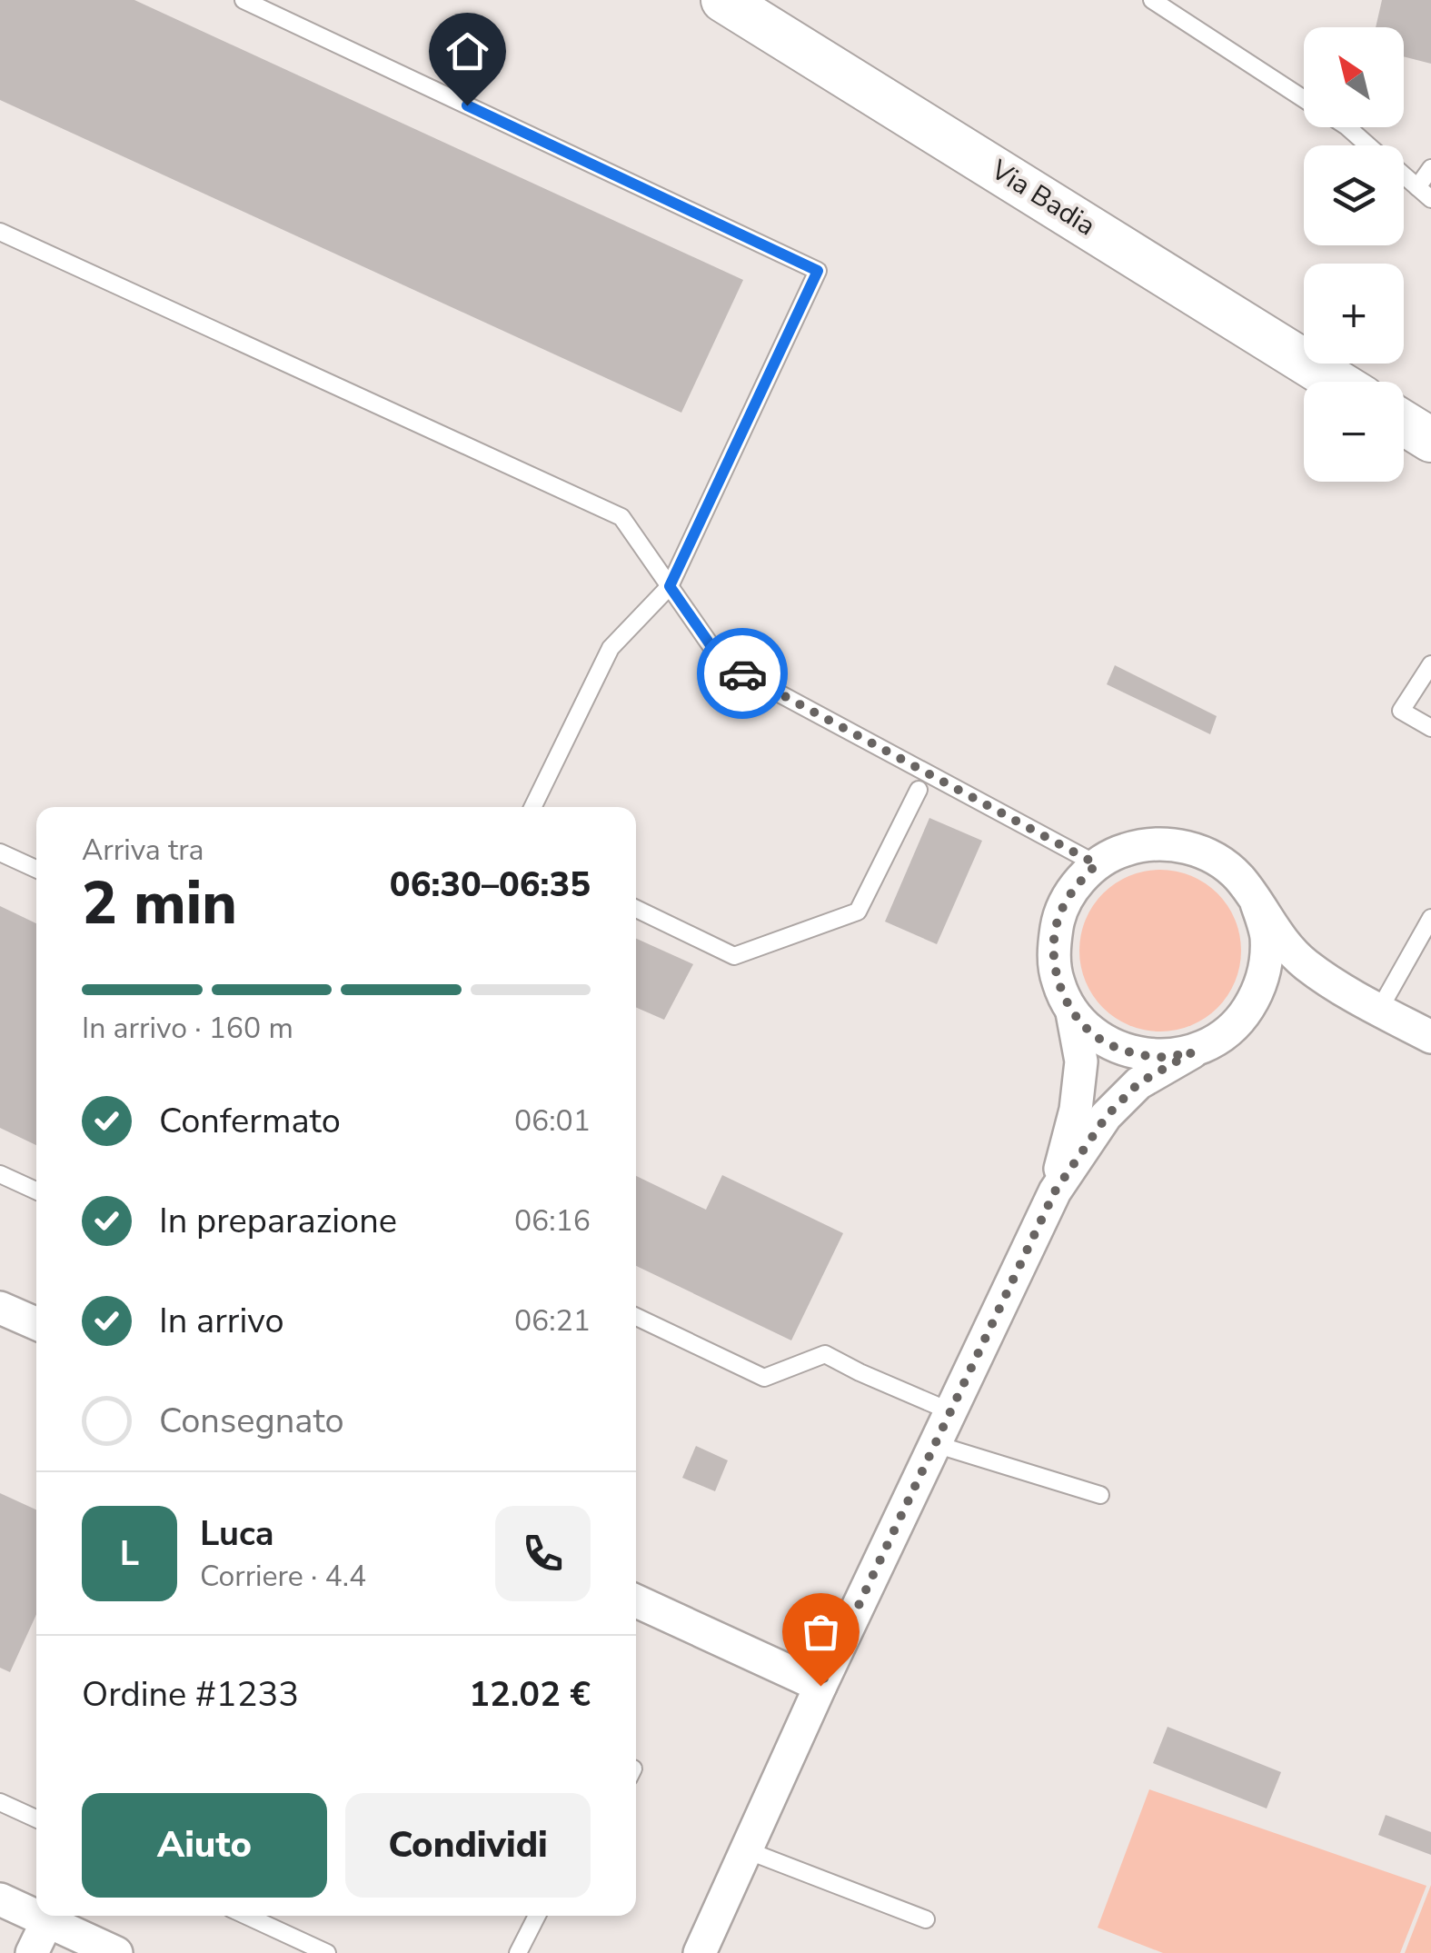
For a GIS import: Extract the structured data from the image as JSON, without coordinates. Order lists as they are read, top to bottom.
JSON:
{
  "streets": {
    "main road": ["Via Badia"]
  },
  "north": "top left",
  "page": {
    "map_buttons": ["+", "−"],
    "heading": ["2 min", "Arriva tra", "06:30–06:35"],
    "panel": [
      "Luca",
      "Corriere · 4.4",
      "Ordine #1233",
      "12.02 €"
    ],
    "bar": "In arrivo · 160 m",
    "list": [
      ["Confermato", "06:01"],
      ["In preparazione", "06:16"],
      ["In arrivo", "06:21"],
      "Consegnato"
    ],
    "round": "L",
    "buttons": ["Aiuto", "Condividi"]
  }
}
